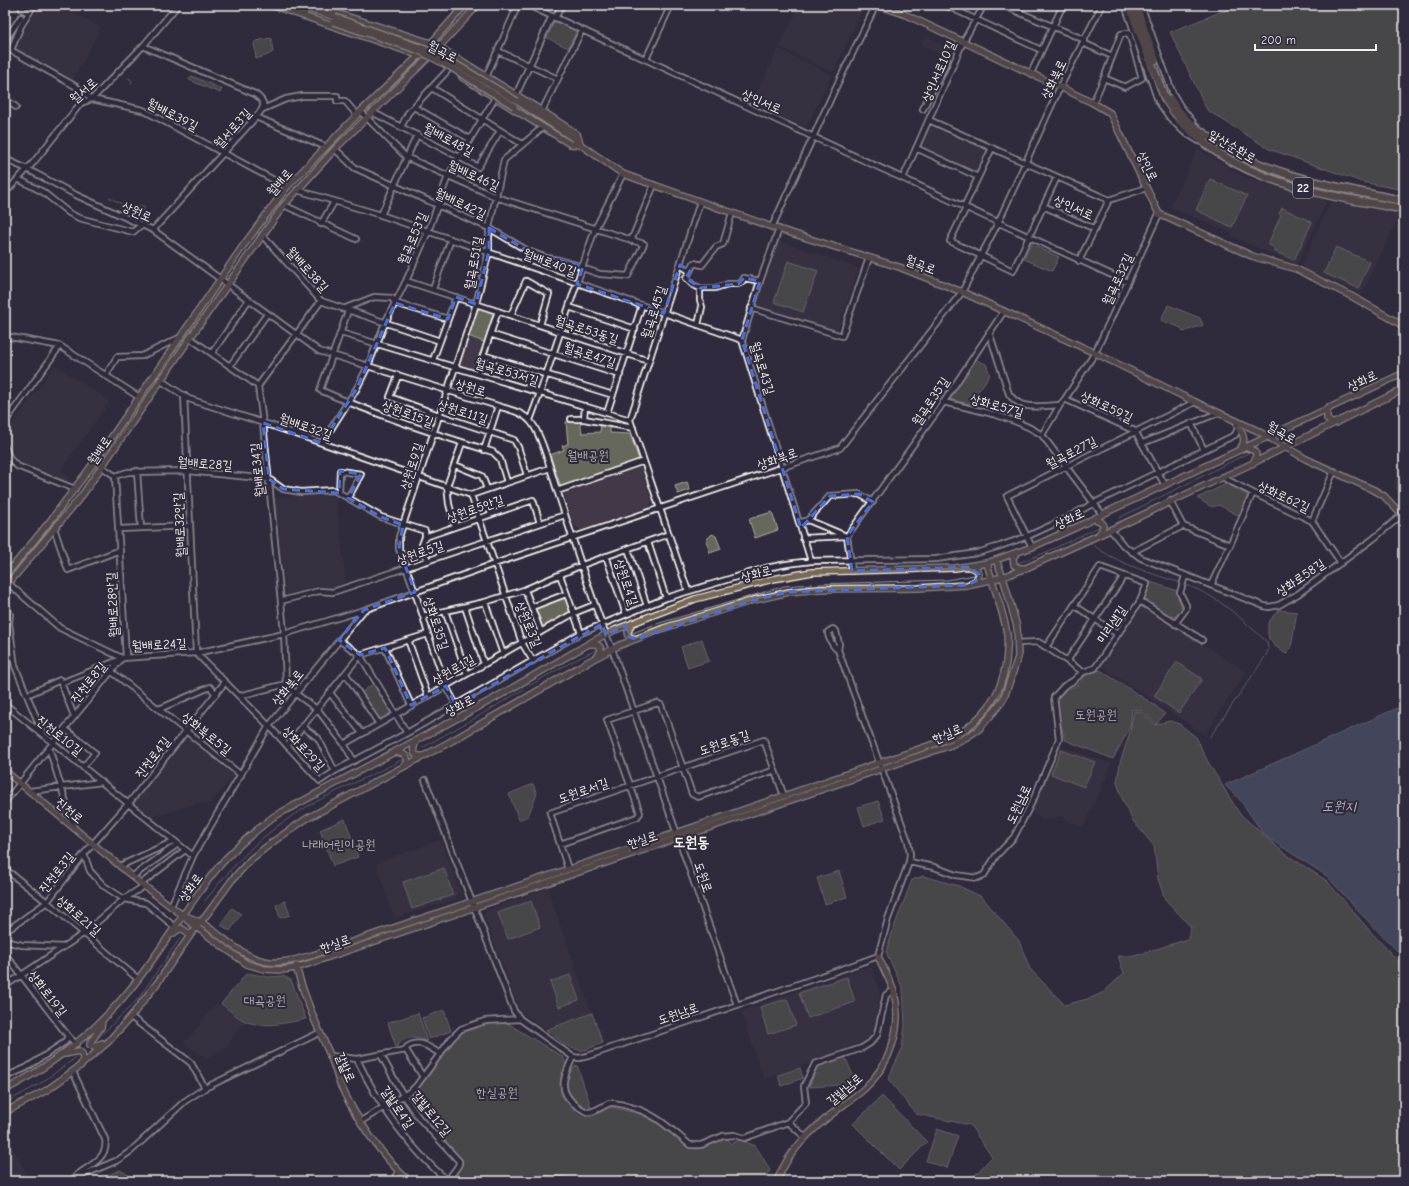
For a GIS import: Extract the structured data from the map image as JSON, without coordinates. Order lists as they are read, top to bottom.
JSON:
{
  "streets": {
    "highway": ["앞산순환로", "22"],
    "main road": [
      "월곡로",
      "상인로",
      "월배로",
      "상화로",
      "한실로",
      "진천로",
      "갈밭로",
      "갈밭남로"
    ],
    "street": [
      "상인서로10길",
      "상화북로",
      "월서로",
      "상인서로",
      "월배로39길",
      "월서로3길",
      "월배로48길",
      "월배로46길",
      "월배로42길",
      "상원로",
      "월곡로53길",
      "월배로40길",
      "월곡로51길",
      "월배로38길",
      "월곡로32길",
      "월곡로45길",
      "월곡로53동길",
      "월곡로47길",
      "월곡로43길",
      "월곡로53서길",
      "월곡로35길",
      "상화로57길",
      "상화로59길",
      "상원로11길",
      "상원로15길",
      "월배로32길",
      "월곡로27길",
      "월배로28길",
      "상원로9길",
      "월배로34길",
      "상화로62길",
      "상원로5안길",
      "월배로32안길",
      "상원로5길",
      "상화로58길",
      "상원로4길",
      "월배로28안길",
      "상화로35길",
      "상원로3길",
      "미리샘길",
      "월배로24길",
      "상원로1길",
      "진천로8길",
      "상화북로5길",
      "진천로10길",
      "도원로동길",
      "상화로29길",
      "진천로4길",
      "도원로서길",
      "도원남로",
      "진천로3길",
      "도원로",
      "상화로21길",
      "상화로19길",
      "갈밭로4길",
      "갈밭로12길"
    ]
  },
  "crossings": [
    ["월곡로", "상화북로"],
    ["월곡로", "월배로48길"],
    ["월곡로", "월곡로32길"],
    ["월곡로", "월곡로45길"],
    ["월곡로", "월곡로47길"],
    ["월곡로", "월곡로43길"],
    ["월곡로", "상화로"],
    ["월곡로", "월곡로35길"],
    ["월곡로", "월곡로27길"],
    ["월곡로", "상화로58길"],
    ["상인서로10길", "상인서로"],
    ["상인서로10길", "상인로"],
    ["상화북로", "상인서로"],
    ["상화북로", "상인로"],
    ["상화북로", "월곡로43길"],
    ["상화북로", "상원로9길"],
    ["상화북로", "상화로35길"],
    ["상화북로", "월배로24길"],
    ["상화북로", "상화북로5길"],
    ["상화북로", "진천로10길"],
    ["상화북로", "상화로29길"],
    ["상화북로", "진천로"],
    ["월서로", "월배로39길"],
    ["월서로", "월서로3길"],
    ["월서로", "상원로"],
    ["상인서로", "월곡로32길"],
    ["월배로39길", "월서로3길"],
    ["월배로39길", "월배로"],
    ["월서로3길", "월배로46길"],
    ["월서로3길", "상원로"],
    ["월배로48길", "월배로"],
    ["월배로48길", "월곡로53길"],
    ["상인로", "월곡로32길"],
    ["월배로46길", "월배로"],
    ["월배로46길", "월곡로53길"],
    ["월배로46길", "월곡로51길"],
    ["월배로46길", "월곡로47길"],
    ["월배로", "월배로42길"],
    ["월배로", "상원로"],
    ["월배로", "월배로40길"],
    ["월배로", "월배로38길"],
    ["월배로", "월배로32길"],
    ["월배로", "월배로28안길"],
    ["월배로", "월배로24길"],
    ["월배로42길", "월곡로53길"],
    ["월배로42길", "월곡로51길"],
    ["월배로42길", "월곡로47길"],
    ["상원로", "월곡로53길"],
    ["상원로", "월곡로51길"],
    ["상원로", "월곡로47길"],
    ["상원로", "상원로11길"],
    ["상원로", "상원로15길"],
    ["상원로", "상원로9길"],
    ["월곡로53길", "월배로40길"],
    ["월곡로53길", "월배로38길"],
    ["월곡로53길", "월곡로53동길"],
    ["월곡로53길", "월곡로53서길"],
    ["월곡로53길", "상원로15길"],
    ["월곡로53길", "월배로32길"],
    ["월배로40길", "월곡로51길"],
    ["월배로40길", "월곡로45길"],
    ["월배로40길", "월곡로47길"],
    ["월배로40길", "월곡로43길"],
    ["월곡로51길", "월곡로53동길"],
    ["월곡로51길", "월곡로53서길"],
    ["월곡로51길", "상원로9길"],
    ["월곡로45길", "월곡로53동길"],
    ["월곡로45길", "월곡로53서길"],
    ["월곡로53동길", "월곡로47길"],
    ["월곡로53동길", "월곡로53서길"],
    ["월곡로47길", "월곡로53서길"],
    ["상화로", "상화로57길"],
    ["상화로", "상화로59길"],
    ["상화로", "월곡로27길"],
    ["상화로", "상화로62길"],
    ["상화로", "상화로58길"],
    ["상화로", "한실로"],
    ["상화로", "진천로"],
    ["상화로", "도원로"],
    ["상화로", "상화로21길"],
    ["상화로", "상화로19길"],
    ["월곡로35길", "상화로57길"],
    ["월곡로35길", "상화로59길"],
    ["상화로57길", "월곡로27길"],
    ["상화로59길", "월곡로27길"],
    ["상원로11길", "상원로9길"],
    ["상원로15길", "상원로9길"],
    ["월배로32길", "상원로9길"],
    ["월배로32길", "월배로34길"],
    ["월배로32길", "월배로32안길"],
    ["월배로28길", "상원로9길"],
    ["월배로28길", "월배로34길"],
    ["월배로28길", "월배로32안길"],
    ["월배로28길", "월배로28안길"],
    ["상원로9길", "상원로5길"],
    ["상원로9길", "상화로35길"],
    ["월배로34길", "상원로5길"],
    ["월배로34길", "월배로24길"],
    ["상화로62길", "상화로58길"],
    ["상원로5안길", "상원로5길"],
    ["월배로32안길", "월배로24길"],
    ["월배로32안길", "상화로29길"],
    ["상원로4길", "상원로3길"],
    ["월배로28안길", "월배로24길"],
    ["월배로28안길", "진천로8길"],
    ["상화로35길", "상원로3길"],
    ["상화로35길", "상원로1길"],
    ["상원로3길", "상원로1길"],
    ["미리샘길", "도원남로"],
    ["월배로24길", "진천로8길"],
    ["월배로24길", "상화로29길"],
    ["진천로8길", "상화북로5길"],
    ["진천로8길", "진천로10길"],
    ["진천로8길", "진천로"],
    ["상화북로5길", "진천로4길"],
    ["한실로", "도원로동길"],
    ["한실로", "도원로서길"],
    ["한실로", "진천로"],
    ["한실로", "도원로"],
    ["한실로", "갈밭로"],
    ["진천로10길", "진천로4길"],
    ["도원로동길", "도원로서길"],
    ["도원로동길", "도원로"],
    ["상화로29길", "진천로4길"],
    ["진천로4길", "진천로"],
    ["진천로4길", "진천로3길"],
    ["도원로서길", "도원로"],
    ["도원남로", "도원로"],
    ["도원남로", "갈밭남로"],
    ["진천로", "진천로3길"],
    ["진천로3길", "상화로21길"],
    ["갈밭로", "갈밭로4길"],
    ["갈밭로", "갈밭로12길"],
    ["갈밭로4길", "갈밭로12길"]
  ],
  "districts": ["도원동"],
  "water": ["도원지"],
  "parks": [
    "월배공원",
    "도원공원",
    "나래어린이공원",
    "대곡공원",
    "한실공원"
  ],
  "scale_bar": "200 m"
}
